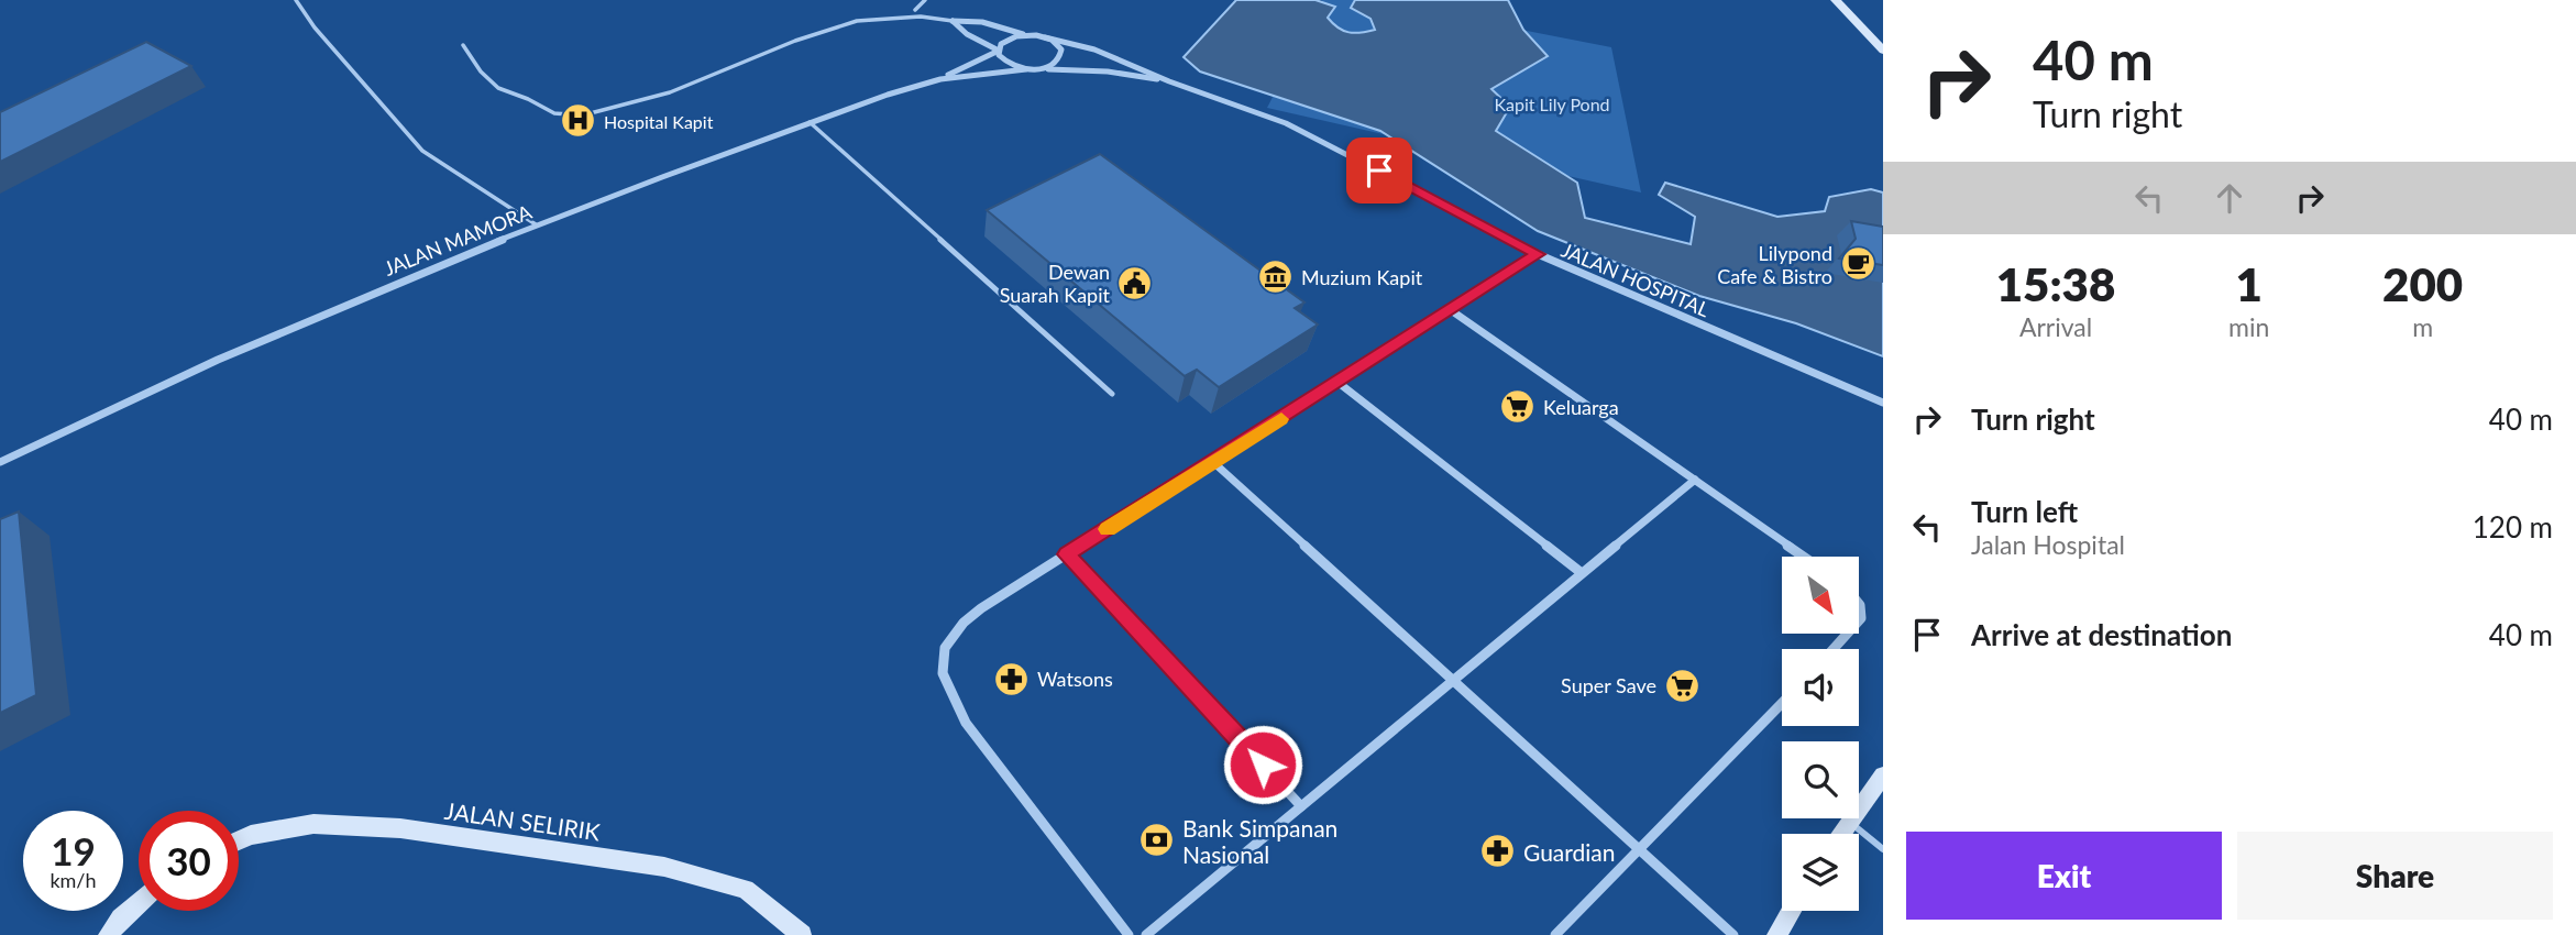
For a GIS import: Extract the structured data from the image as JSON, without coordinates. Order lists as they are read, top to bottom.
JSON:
{
  "streets": {
    "main road": ["JALAN SELIRIK"],
    "street": ["JALAN MAMORA", "JALAN HOSPITAL"]
  },
  "parks": ["Kapit Lily Pond"],
  "places": {
    "hospital": ["Hospital Kapit"],
    "cafe": ["Lilypond Cafe & Bistro"],
    "museum": ["Muzium Kapit"],
    "public building": ["Dewan Suarah Kapit"],
    "supermarket": ["Keluarga", "Super Save"],
    "pharmacy": ["Watsons", "Guardian"],
    "bank": ["Bank Simpanan Nasional"]
  },
  "north": "bottom right",
  "page": {
    "turn": ["40 m", "Turn right"],
    "eta": [
      "15:38",
      "Arrival",
      "1",
      "min",
      "200",
      "m"
    ],
    "list": [
      {
        "name": "Turn right",
        "value": "40 m"
      },
      {
        "name": "Turn left",
        "note": "Jalan Hospital",
        "value": "120 m"
      },
      {
        "name": "Arrive at destination",
        "value": "40 m"
      }
    ],
    "speed": "19 km/h",
    "limit": "30",
    "buttons": ["Exit", "Share"]
  }
}
